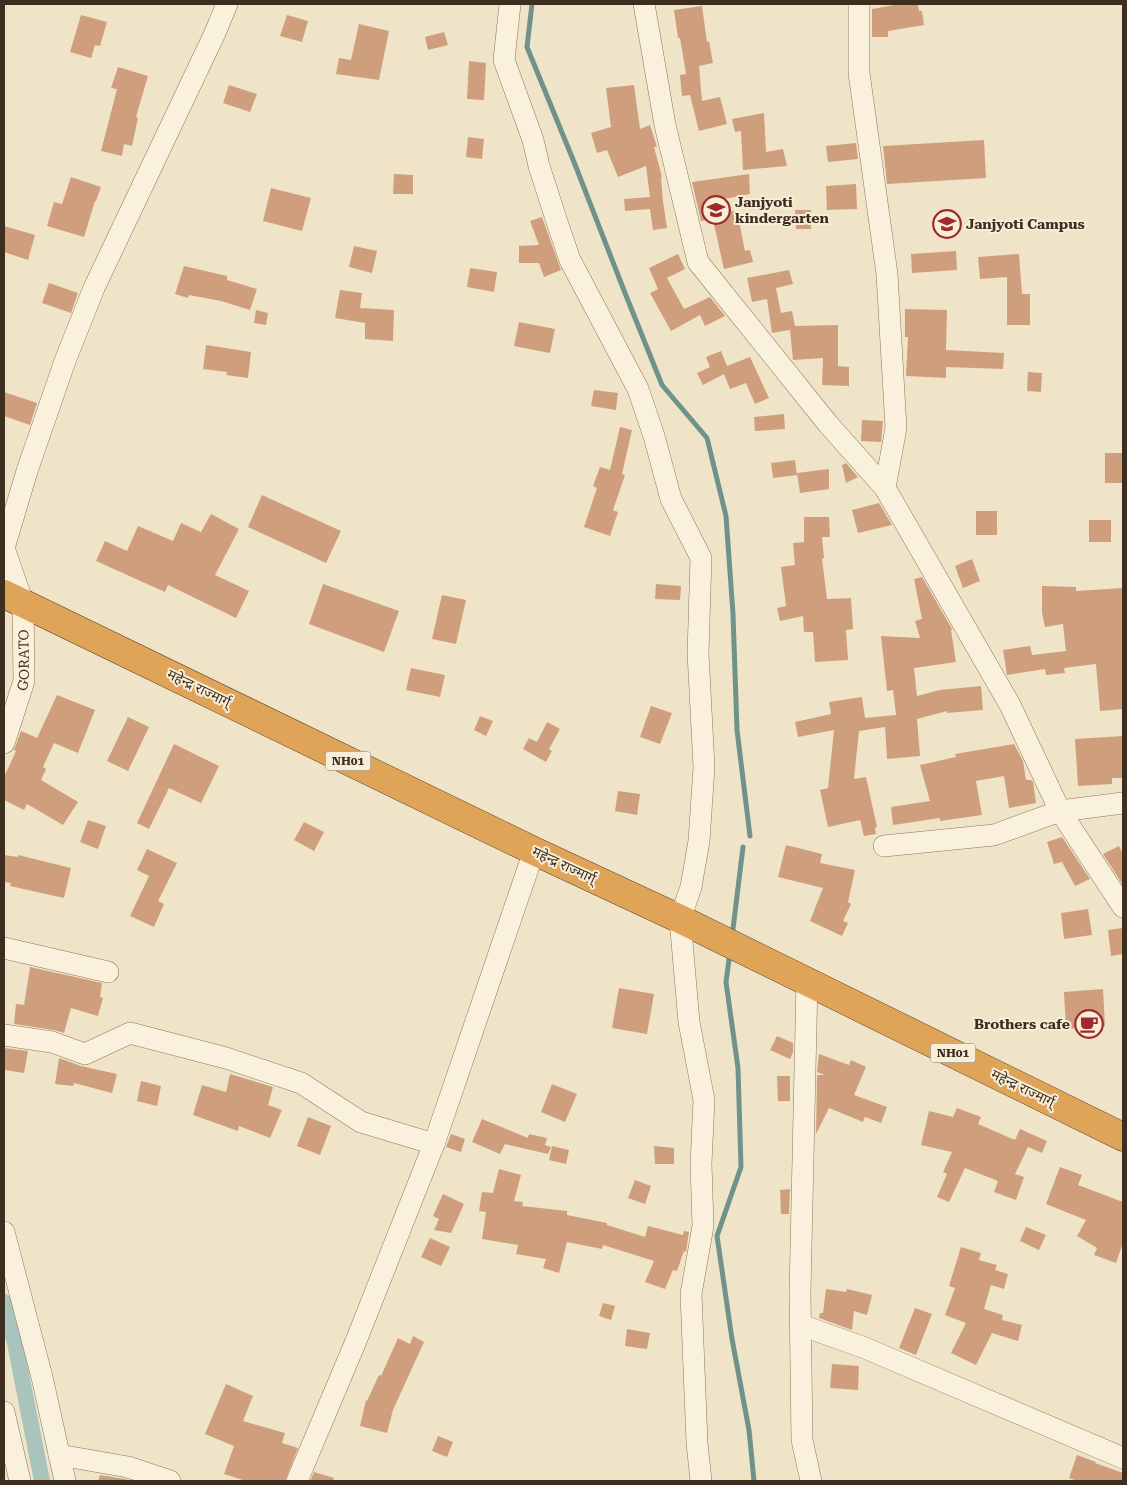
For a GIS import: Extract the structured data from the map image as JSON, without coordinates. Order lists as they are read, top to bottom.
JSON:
{
  "streets": {
    "highway": ["महेन्द्र राज्मार्ग्", "NH01"],
    "street": ["GORATO"]
  },
  "crossings": [
    ["GORATO", "महेन्द्र राज्मार्ग्"]
  ],
  "places": {
    "school or university": ["Janjyoti kindergarten", "Janjyoti Campus"],
    "cafe": ["Brothers cafe"]
  }
}
